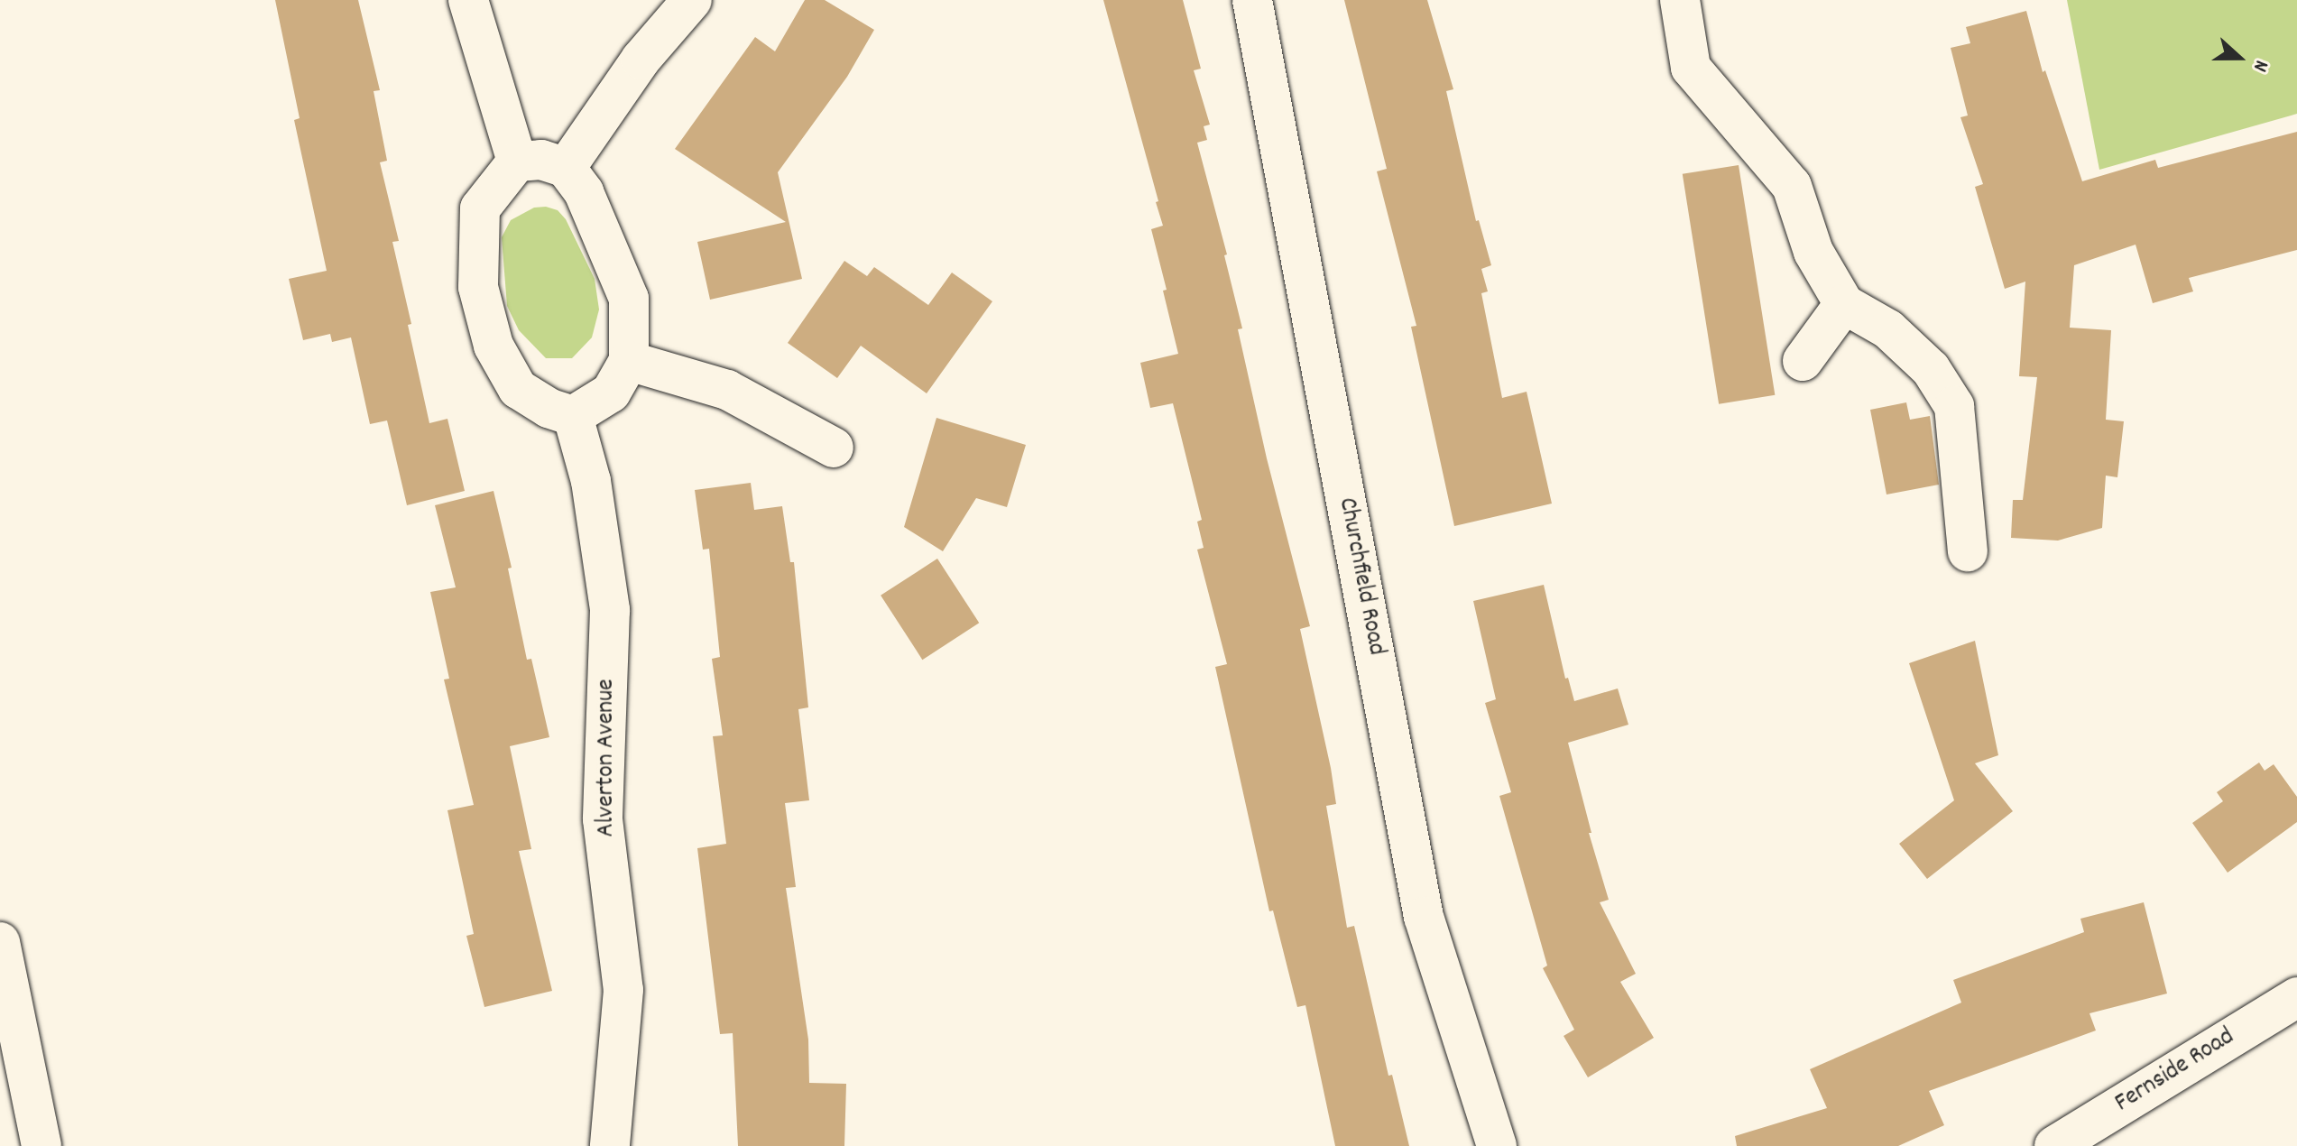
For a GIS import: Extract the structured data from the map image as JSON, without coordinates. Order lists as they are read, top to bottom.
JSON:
{
  "streets": {
    "main road": ["Churchfield Road", "Alverton Avenue", "Fernside Road"]
  },
  "north": "right"
}
